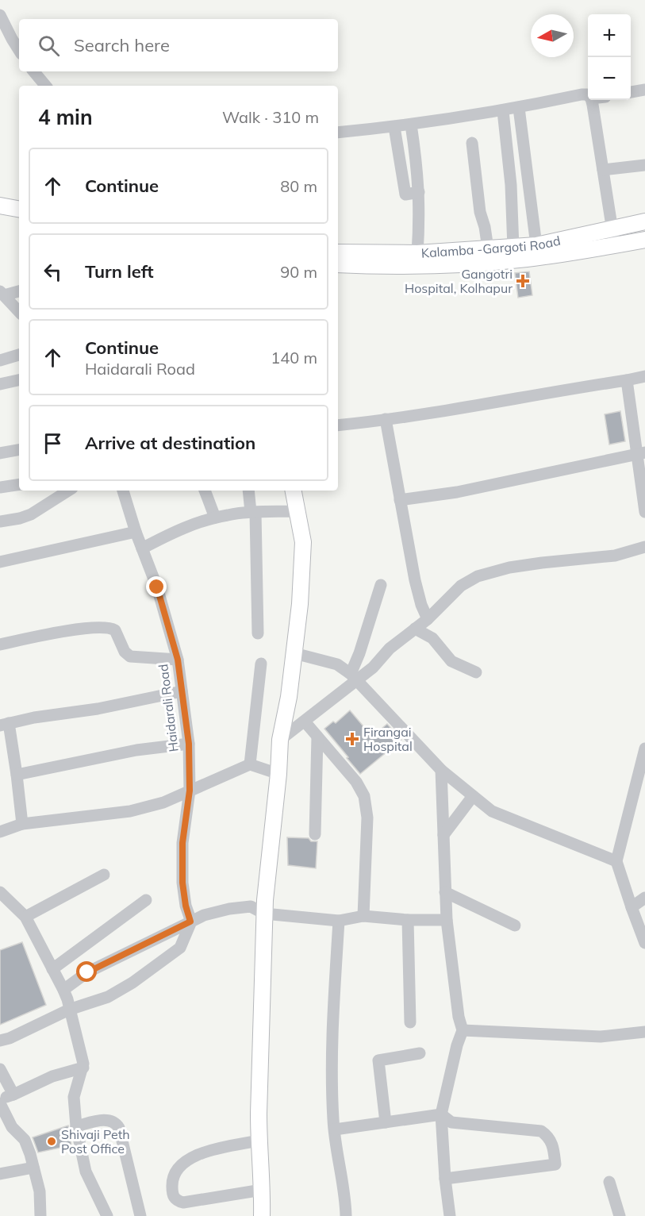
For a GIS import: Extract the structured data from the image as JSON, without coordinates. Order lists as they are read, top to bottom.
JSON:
{
  "streets": {
    "main road": ["Kalamba -Gargoti Road"],
    "street": ["Haidarali Road"]
  },
  "places": {
    "health": ["Gangotri Hospital, Kolhapur", "Firangai Hospital"],
    "other": ["Shivaji Peth Post Office"]
  },
  "north": "left",
  "page": {
    "map_buttons": ["+", "−"],
    "search": "Search here",
    "heading": ["4 min", "Walk · 310 m"],
    "list": [
      ["Continue", "80 m"],
      ["Turn left", "90 m"],
      ["Continue", "Haidarali Road", "140 m"],
      "Arrive at destination"
    ]
  }
}
